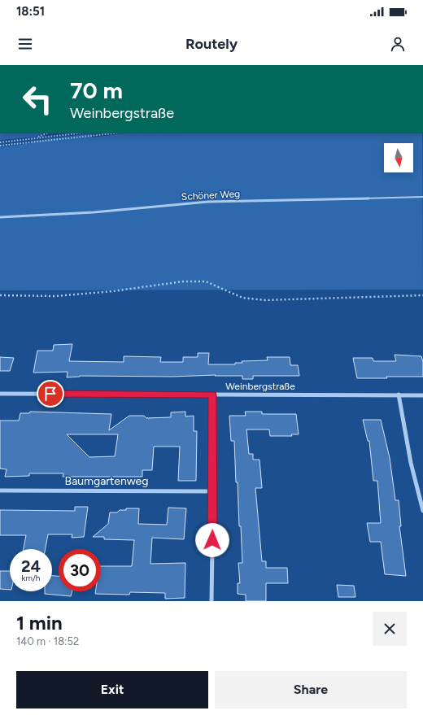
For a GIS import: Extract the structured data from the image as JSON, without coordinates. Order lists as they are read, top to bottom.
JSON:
{
  "streets": {
    "street": ["Weinbergstraße", "Baumgartenweg"],
    "lane": ["Schöner Weg"]
  },
  "north": "bottom",
  "page": {
    "status": "18:51",
    "header": "Routely",
    "turn": ["70 m", "Weinbergstraße"],
    "speed": "24 km/h",
    "limit": "30",
    "heading": ["1 min", "140 m · 18:52"],
    "buttons": ["Exit", "Share"]
  }
}
